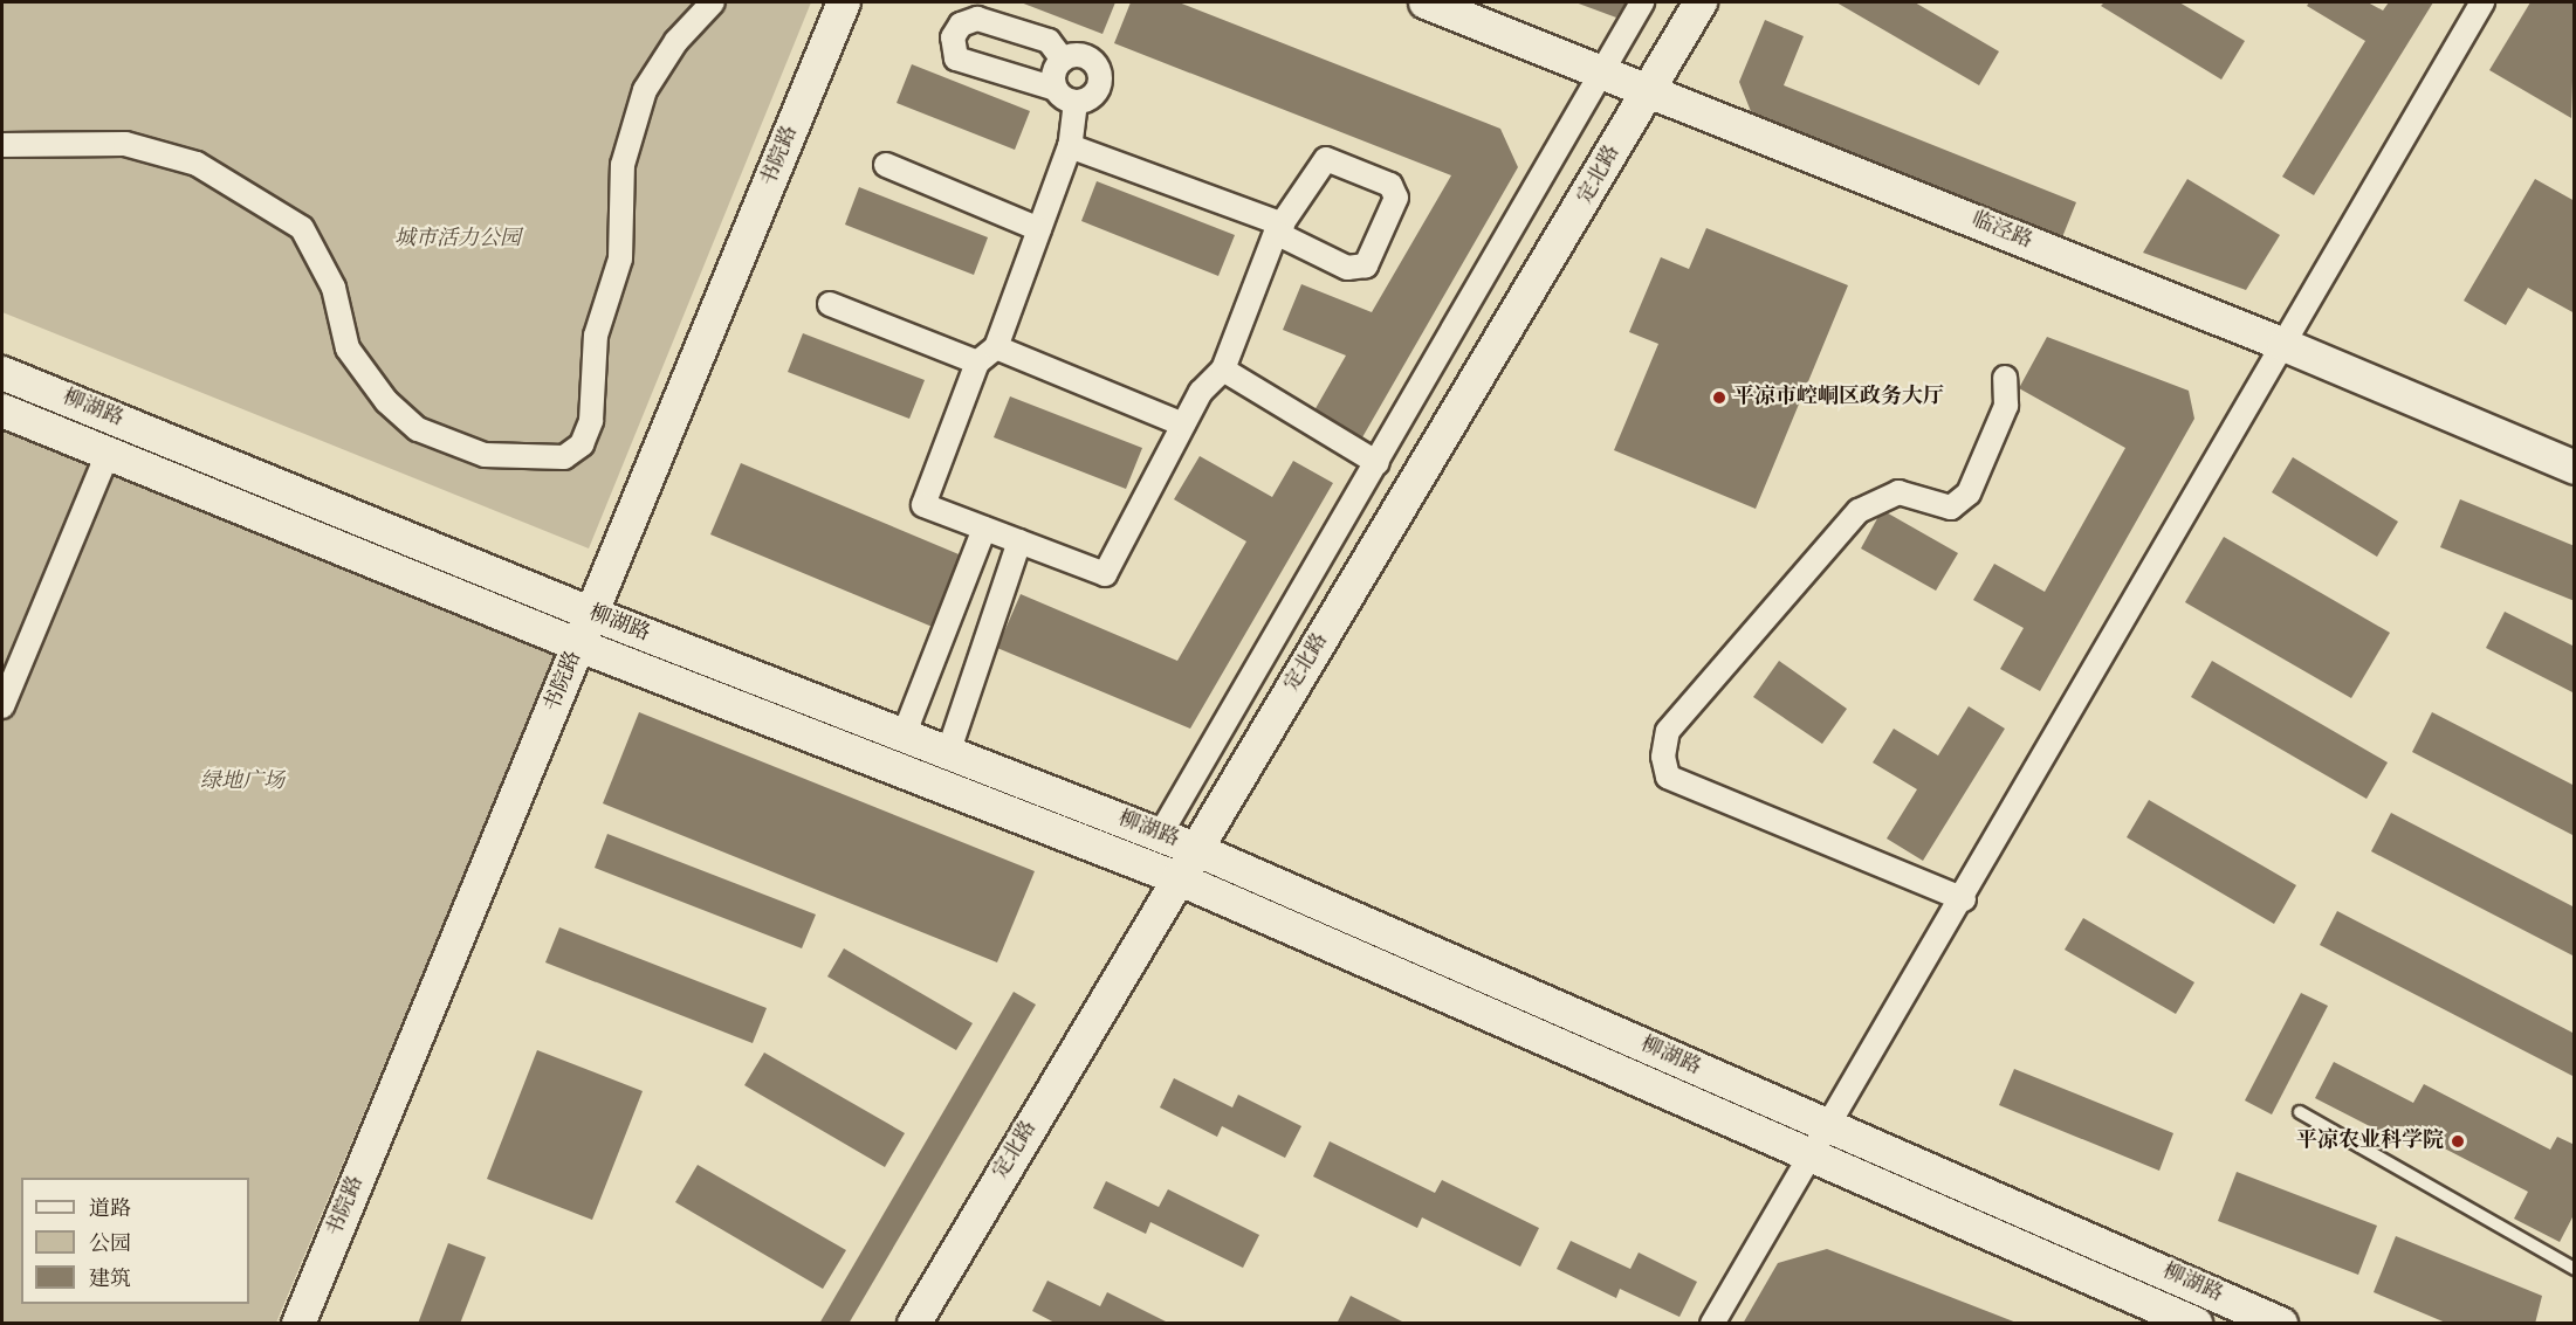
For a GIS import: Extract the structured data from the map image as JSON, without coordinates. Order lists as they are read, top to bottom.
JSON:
{
  "streets": {
    "main road": [
      "书院路",
      "定北路",
      "临泾路",
      "柳湖路"
    ]
  },
  "crossings": [
    ["书院路", "柳湖路"],
    ["定北路", "临泾路"],
    ["定北路", "柳湖路"]
  ],
  "parks": ["城市活力公园", "绿地广场"],
  "places": ["平凉市崆峒区政务大厅", "平凉农业科学院"],
  "legend": ["道路", "公园", "建筑"]
}
